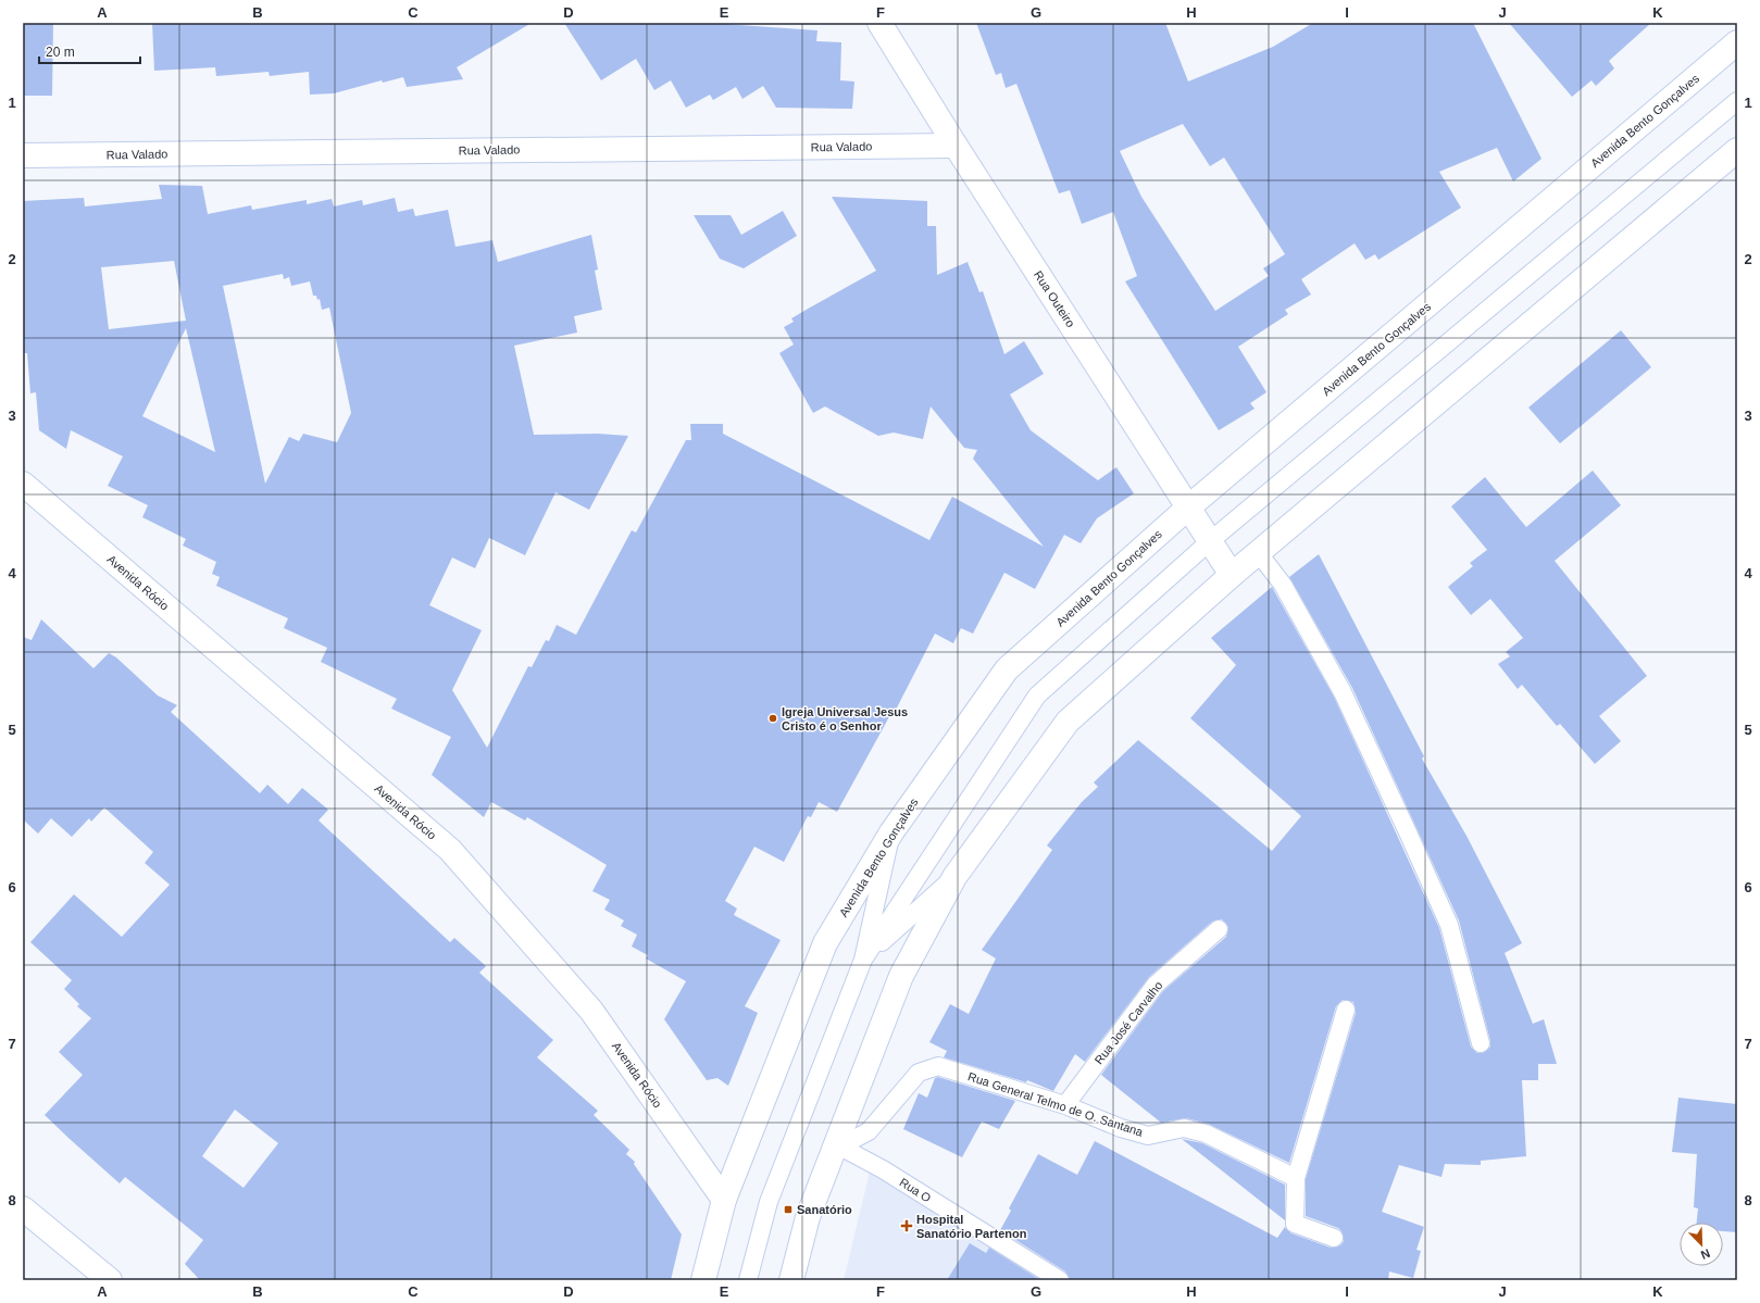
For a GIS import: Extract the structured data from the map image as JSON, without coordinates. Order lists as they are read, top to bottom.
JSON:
{
  "streets": {
    "main road": [
      "Avenida Bento Gonçalves",
      "Rua Valado",
      "Rua Outeiro",
      "Avenida Rócio"
    ],
    "lane": ["Rua José Carvalho", "Rua General Telmo de O. Santana", "Rua O"]
  },
  "crossings": [
    ["Avenida Bento Gonçalves", "Rua Outeiro"],
    ["Avenida Bento Gonçalves", "Avenida Rócio"],
    ["Rua Valado", "Rua Outeiro"],
    ["Rua José Carvalho", "Rua General Telmo de O. Santana"],
    ["Rua General Telmo de O. Santana", "Rua O"]
  ],
  "places": {
    "other": ["Igreja Universal Jesus Cristo é o Senhor"],
    "transit": ["Sanatório"],
    "health": ["Hospital Sanatório Partenon"]
  },
  "scale_bar": "20 m",
  "north": "bottom right",
  "grid": {
    "columns": [
      "A",
      "B",
      "C",
      "D",
      "E",
      "F",
      "G",
      "H",
      "I",
      "J",
      "K"
    ],
    "rows": [
      "1",
      "2",
      "3",
      "4",
      "5",
      "6",
      "7",
      "8"
    ]
  }
}
